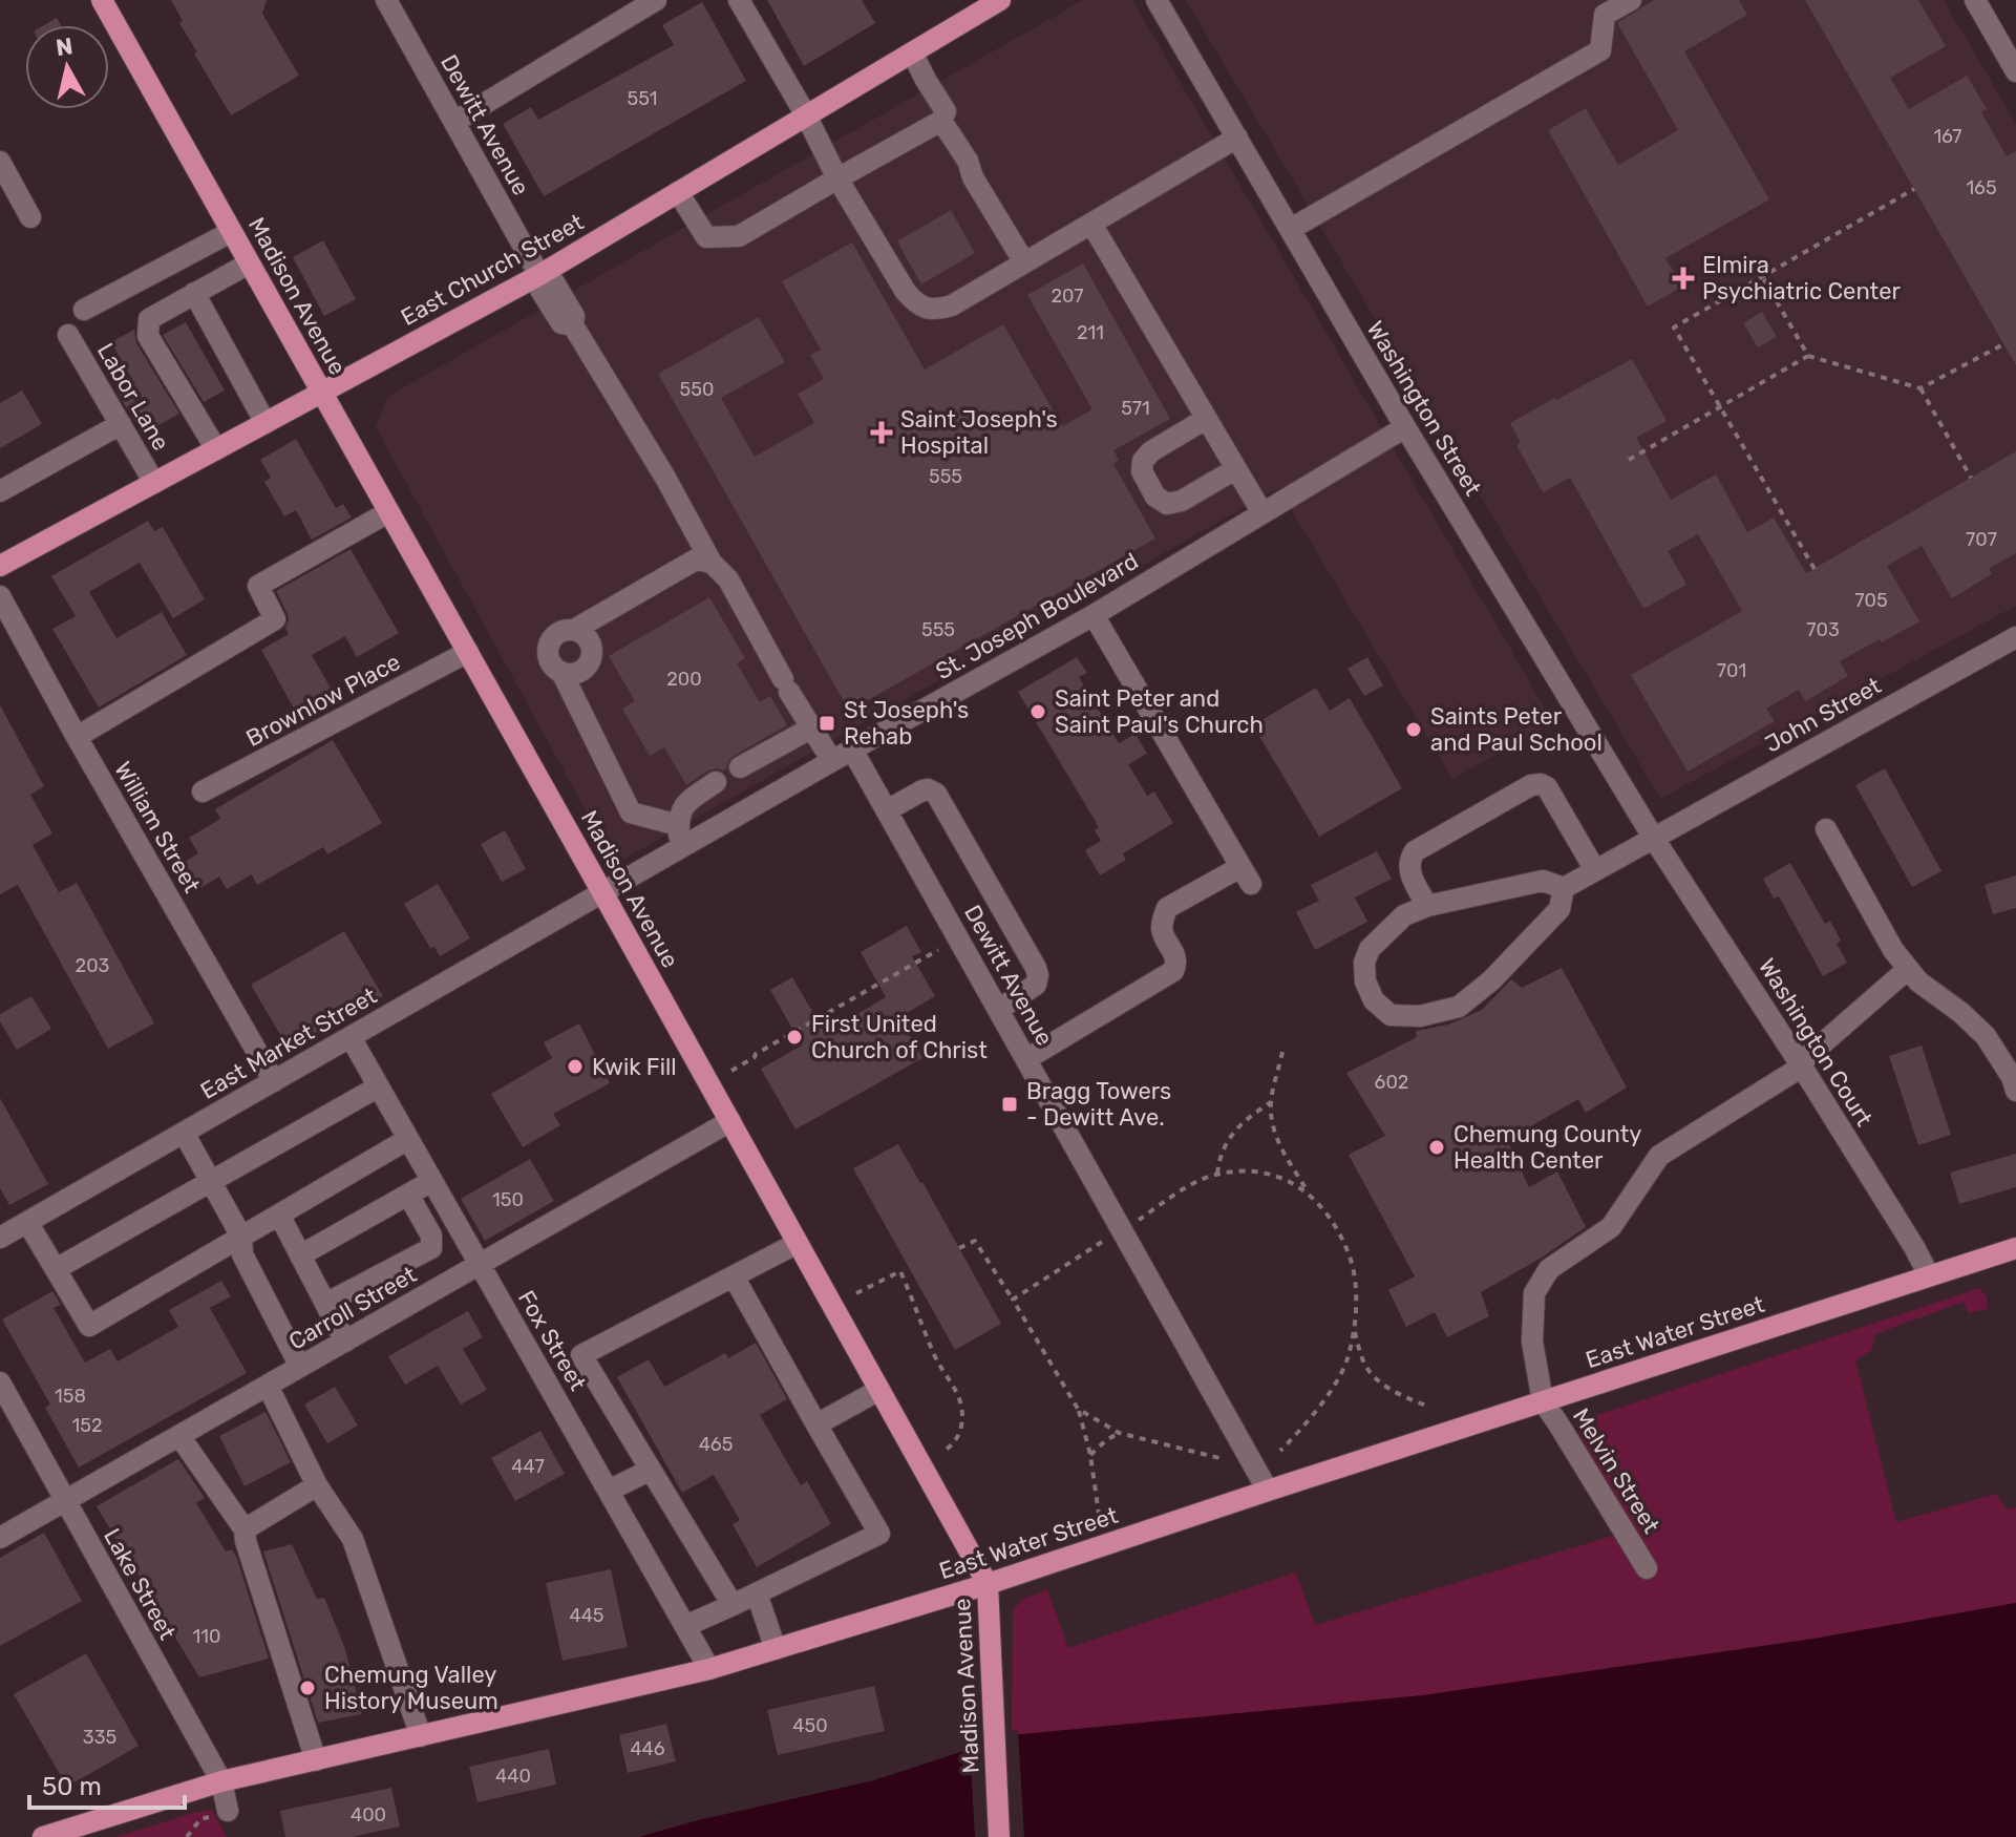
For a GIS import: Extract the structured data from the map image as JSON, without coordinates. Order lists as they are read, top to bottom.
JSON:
{
  "streets": {
    "main road": ["East Church Street", "Madison Avenue", "East Water Street"],
    "street": [
      "Dewitt Avenue",
      "Labor Lane",
      "Washington Street",
      "St. Joseph Boulevard",
      "Brownlow Place",
      "John Street",
      "William Street",
      "Washington Court",
      "East Market Street",
      "Carroll Street",
      "Fox Street",
      "Melvin Street",
      "Lake Street"
    ]
  },
  "crossings": [
    ["Dewitt Avenue", "East Church Street"],
    ["Dewitt Avenue", "St. Joseph Boulevard"],
    ["Dewitt Avenue", "East Water Street"],
    ["East Church Street", "Madison Avenue"],
    ["East Church Street", "Labor Lane"],
    ["Madison Avenue", "St. Joseph Boulevard"],
    ["Madison Avenue", "Brownlow Place"],
    ["Madison Avenue", "East Market Street"],
    ["Madison Avenue", "Carroll Street"],
    ["Madison Avenue", "East Water Street"],
    ["Washington Street", "St. Joseph Boulevard"],
    ["Washington Street", "John Street"],
    ["Washington Street", "Washington Court"],
    ["St. Joseph Boulevard", "East Market Street"],
    ["John Street", "Washington Court"],
    ["William Street", "East Market Street"],
    ["Washington Court", "East Water Street"],
    ["East Market Street", "Fox Street"],
    ["Carroll Street", "Fox Street"],
    ["Carroll Street", "Lake Street"],
    ["East Water Street", "Fox Street"],
    ["East Water Street", "Melvin Street"],
    ["East Water Street", "Lake Street"]
  ],
  "places": {
    "health": ["Elmira Psychiatric Center", "Saint Joseph's Hospital"],
    "other": [
      "Saint Peter and Saint Paul's Church",
      "Saints Peter and Paul School",
      "First United Church of Christ",
      "Kwik Fill",
      "Chemung County Health Center",
      "Chemung Valley History Museum"
    ],
    "transit": ["St Joseph's Rehab", "Bragg Towers - Dewitt Ave."]
  },
  "house_numbers": [
    "551",
    "167",
    "165",
    "207",
    "211",
    "550",
    "571",
    "555",
    "707",
    "705",
    "555",
    "703",
    "701",
    "200",
    "203",
    "602",
    "150",
    "158",
    "152",
    "465",
    "447",
    "445",
    "110",
    "450",
    "335",
    "446",
    "440",
    "400"
  ],
  "scale_bar": "50 m",
  "north": "top"
}
